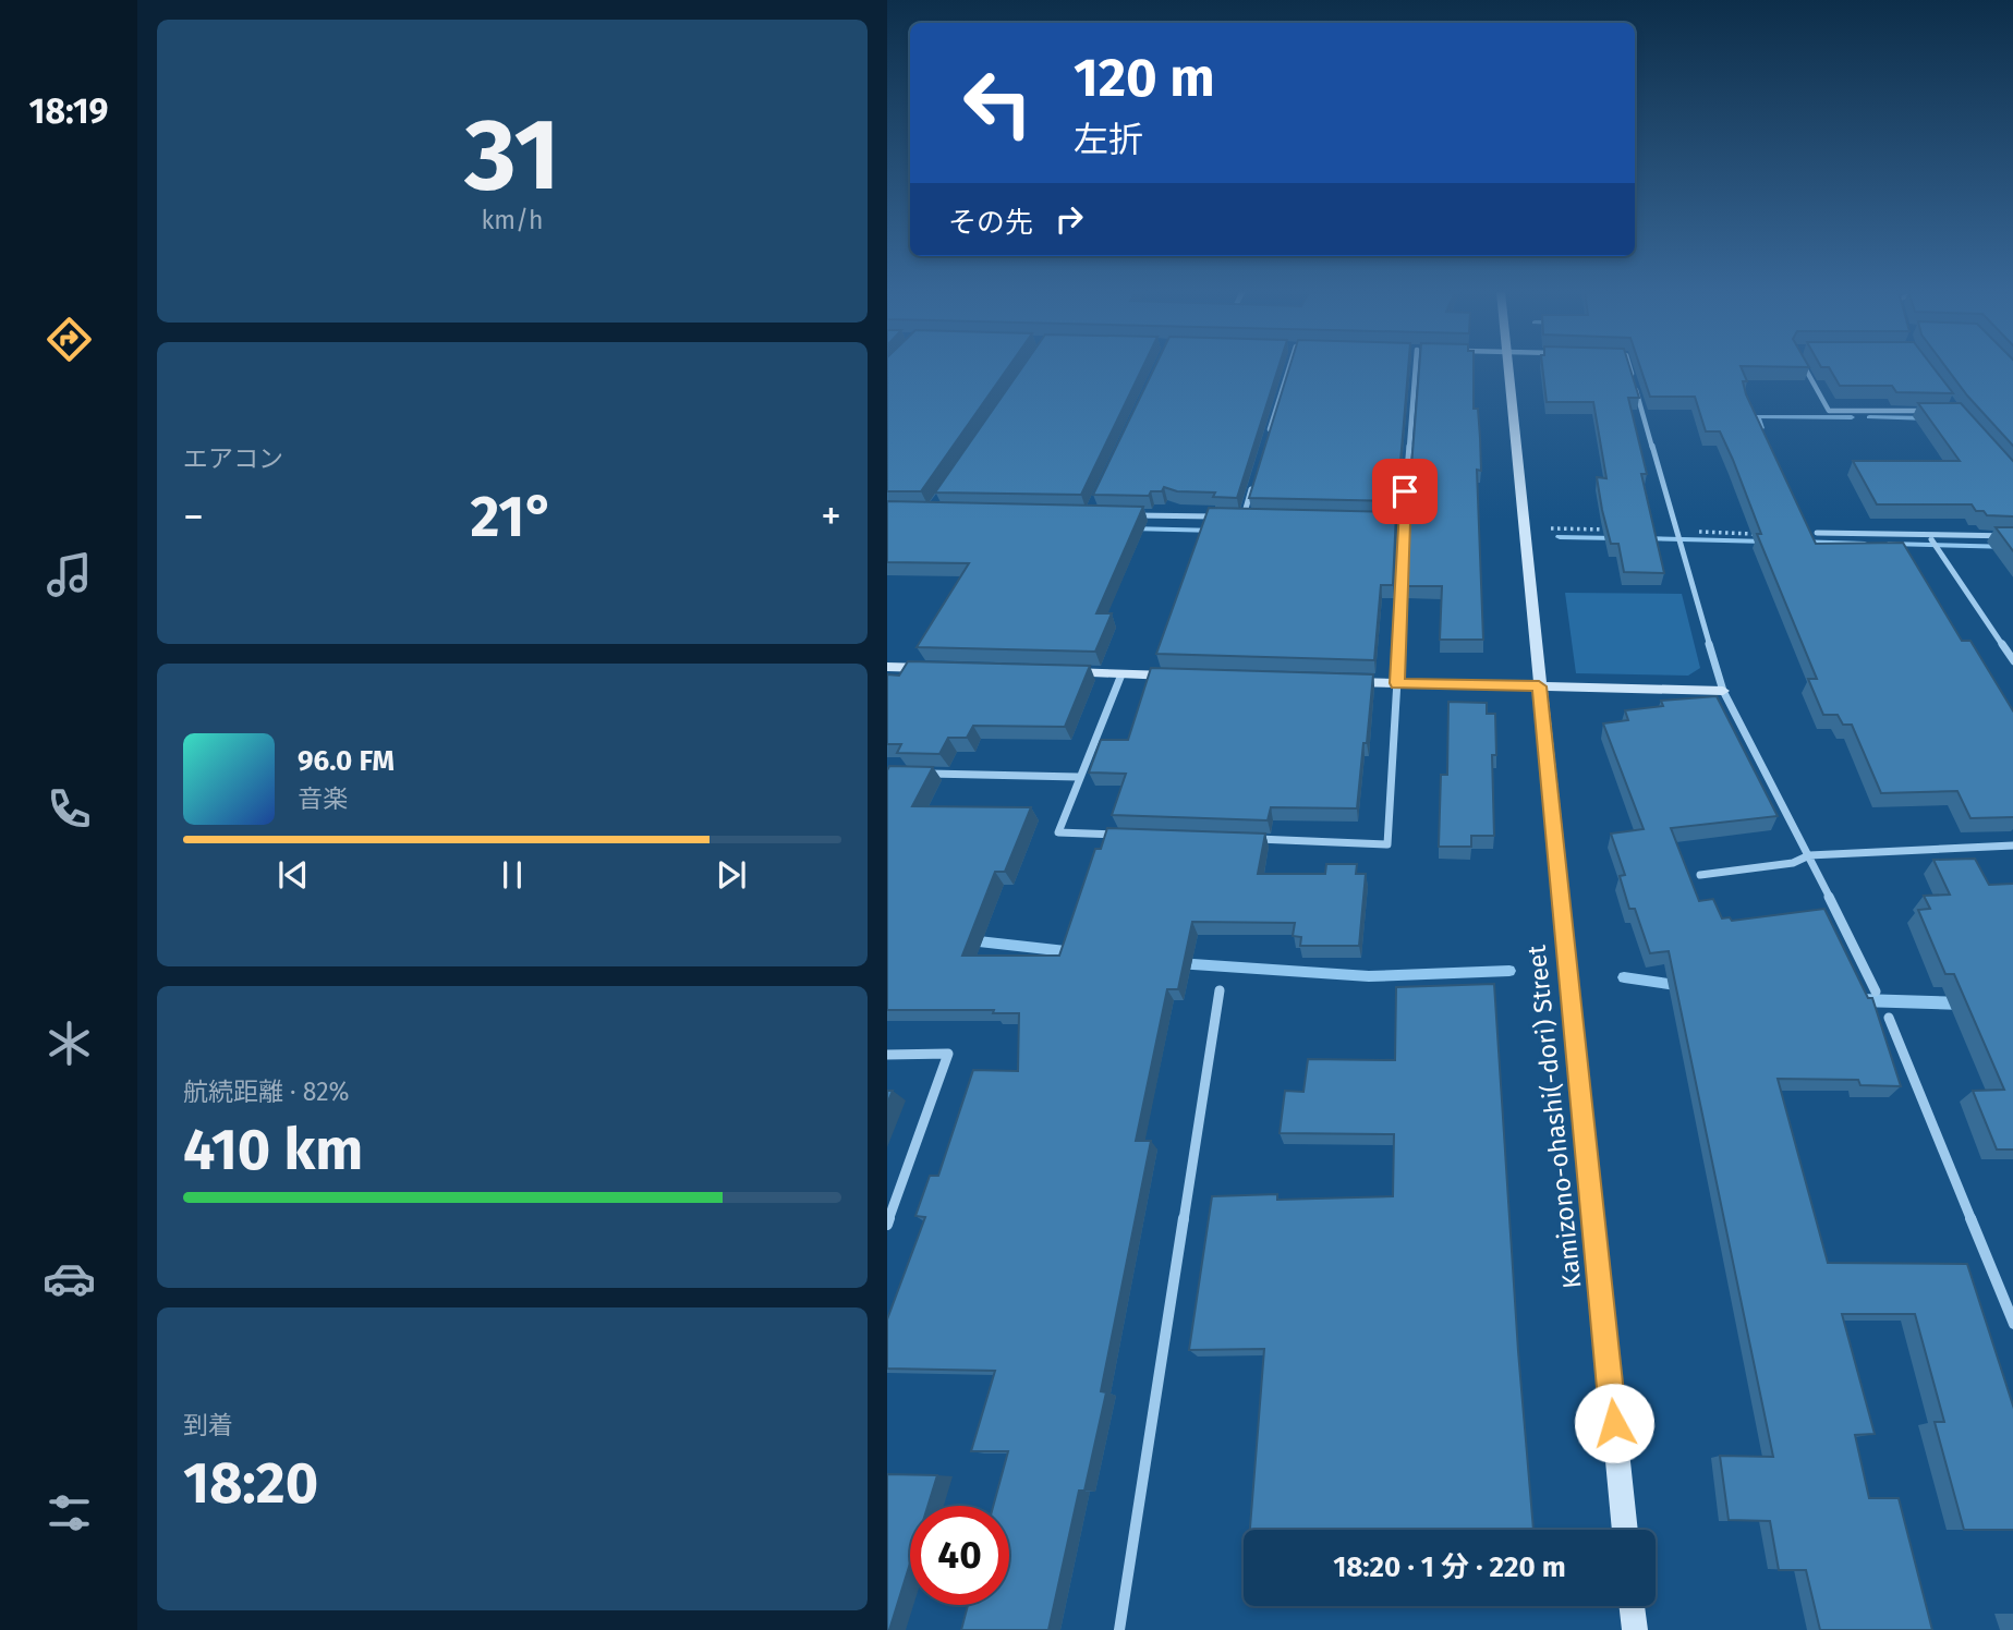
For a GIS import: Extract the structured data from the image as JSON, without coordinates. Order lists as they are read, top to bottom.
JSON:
{
  "streets": {
    "street": ["Kamizono-ohashi(-dori) Street"]
  },
  "page": {
    "tabs": "18:19",
    "tile": [
      ["31", "km/h"],
      "エアコン",
      ["航続距離 · 82%", "410 km"],
      ["到着", "18:20"]
    ],
    "turn": ["120 m", "左折"],
    "then": "その先",
    "heat": ["−", "21°", "+"],
    "song": ["96.0 FM", "音楽"],
    "limit": "40",
    "trip": "18:20 · 1 分 · 220 m"
  }
}
